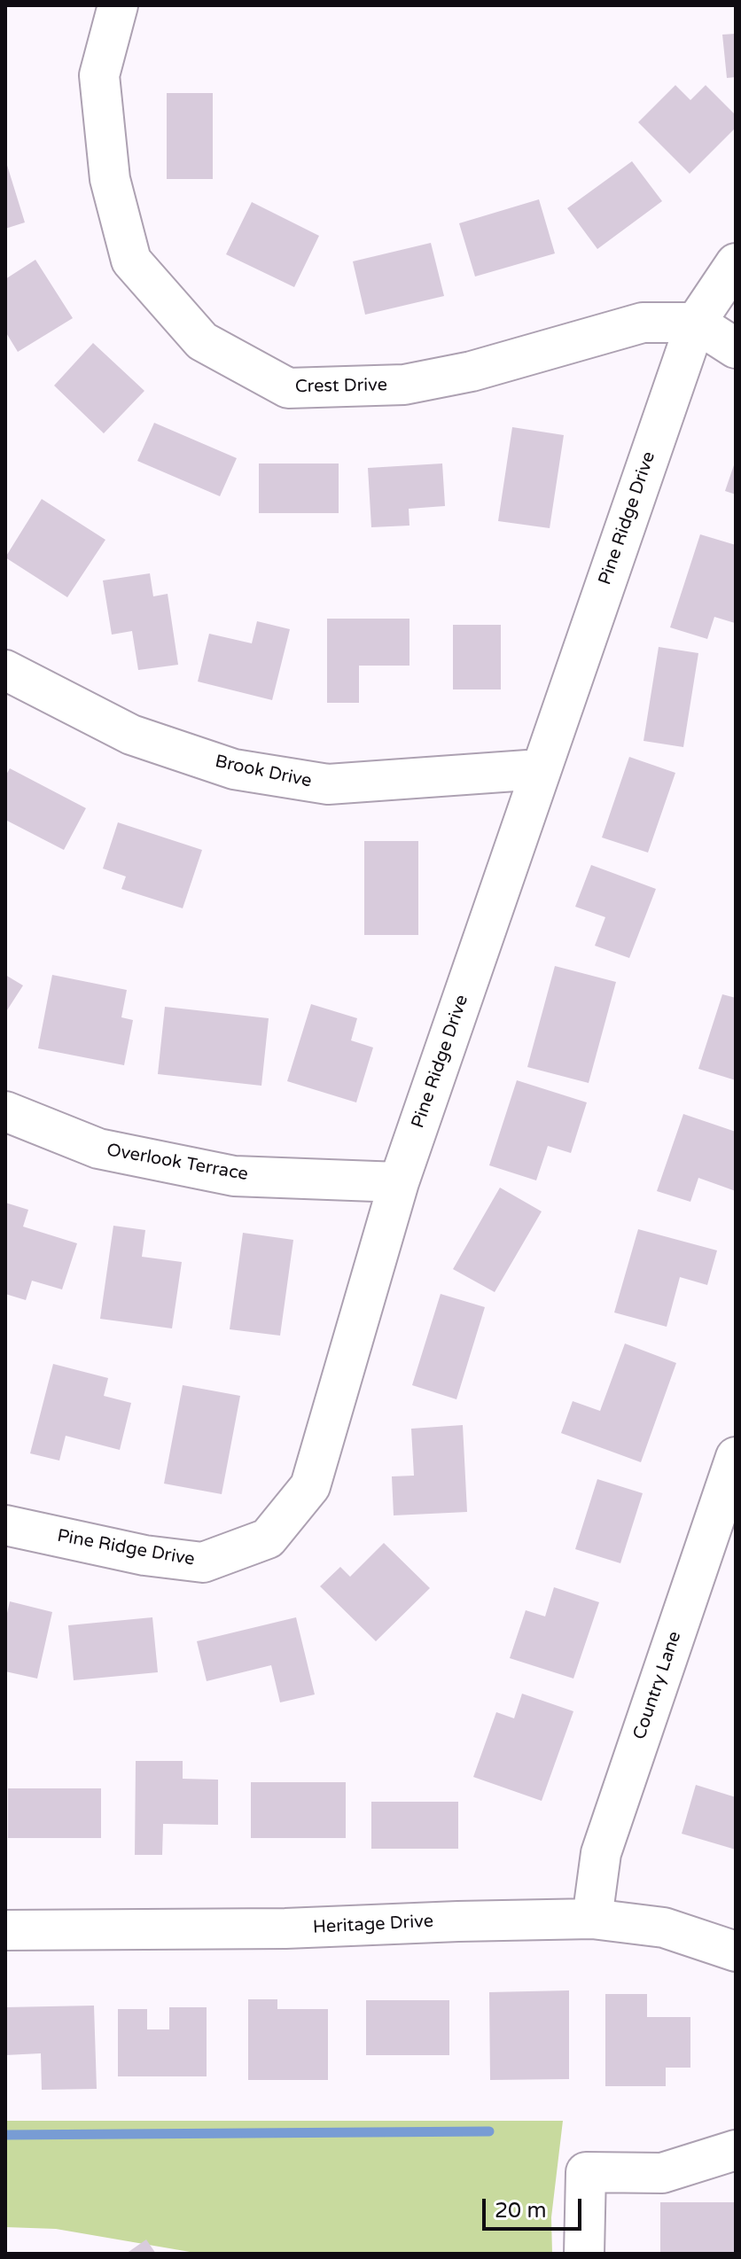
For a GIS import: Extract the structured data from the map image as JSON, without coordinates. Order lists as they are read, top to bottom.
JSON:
{
  "streets": {
    "street": [
      "Crest Drive",
      "Pine Ridge Drive",
      "Brook Drive",
      "Overlook Terrace",
      "Country Lane",
      "Heritage Drive"
    ]
  },
  "crossings": [
    ["Crest Drive", "Pine Ridge Drive"],
    ["Pine Ridge Drive", "Brook Drive"],
    ["Pine Ridge Drive", "Overlook Terrace"],
    ["Country Lane", "Heritage Drive"]
  ],
  "scale_bar": "20 m"
}
